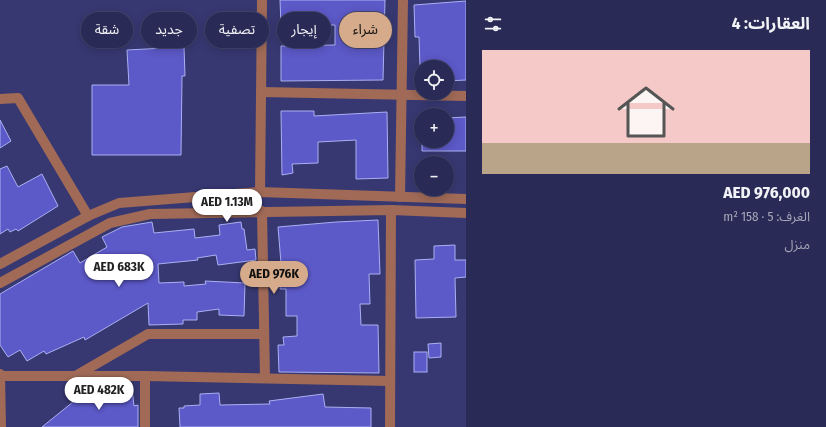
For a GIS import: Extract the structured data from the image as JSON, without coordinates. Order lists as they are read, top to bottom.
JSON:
{
  "page": {
    "heading": "العقارات: 4",
    "chip": [
      "شراء",
      "إيجار",
      "تصفية",
      "جديد",
      "شقة"
    ],
    "list": [
      {
        "name": "AED 976,000",
        "note": "الغرف: 5 · 158 m² · منزل"
      }
    ],
    "map_buttons": ["+", "−"],
    "price": [
      "AED 1.13M",
      "AED 683K",
      "AED 976K",
      "AED 482K"
    ]
  }
}
